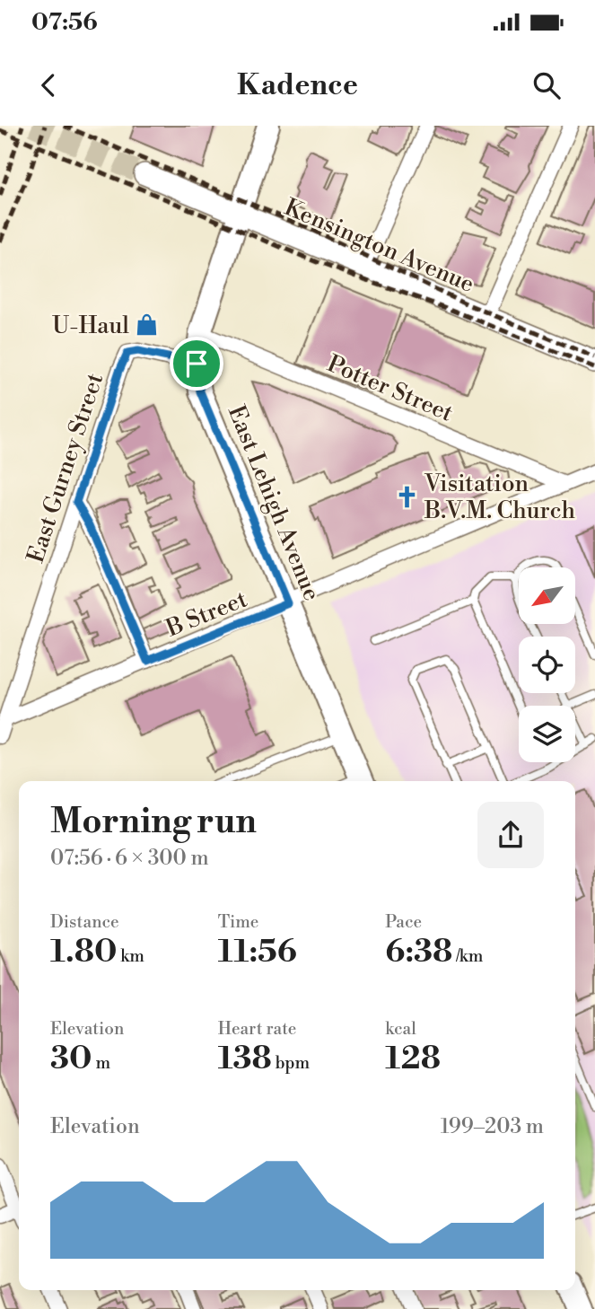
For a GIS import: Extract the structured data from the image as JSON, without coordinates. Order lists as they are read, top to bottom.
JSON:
{
  "streets": {
    "main road": ["East Lehigh Avenue"],
    "street": [
      "Kensington Avenue",
      "Potter Street",
      "East Gurney Street",
      "B Street"
    ]
  },
  "crossings": [
    ["Kensington Avenue", "East Lehigh Avenue"],
    ["Potter Street", "East Lehigh Avenue"],
    ["Potter Street", "B Street"],
    ["East Gurney Street", "East Lehigh Avenue"],
    ["East Gurney Street", "B Street"],
    ["East Lehigh Avenue", "B Street"]
  ],
  "places": {
    "shop": ["U-Haul"],
    "church": ["Visitation B.V.M. Church"]
  },
  "north": "bottom left",
  "page": {
    "status": "07:56",
    "header": "Kadence",
    "heading": ["Morning run", "07:56 · 6 × 300 m"],
    "stats": [
      ["Distance", "1.80 km"],
      ["Time", "11:56"],
      ["Pace", "6:38 /km"],
      ["Elevation", "30 m"],
      ["Heart rate", "138 bpm"],
      ["kcal", "128"]
    ],
    "chart": ["Elevation", "199–203 m"]
  }
}
